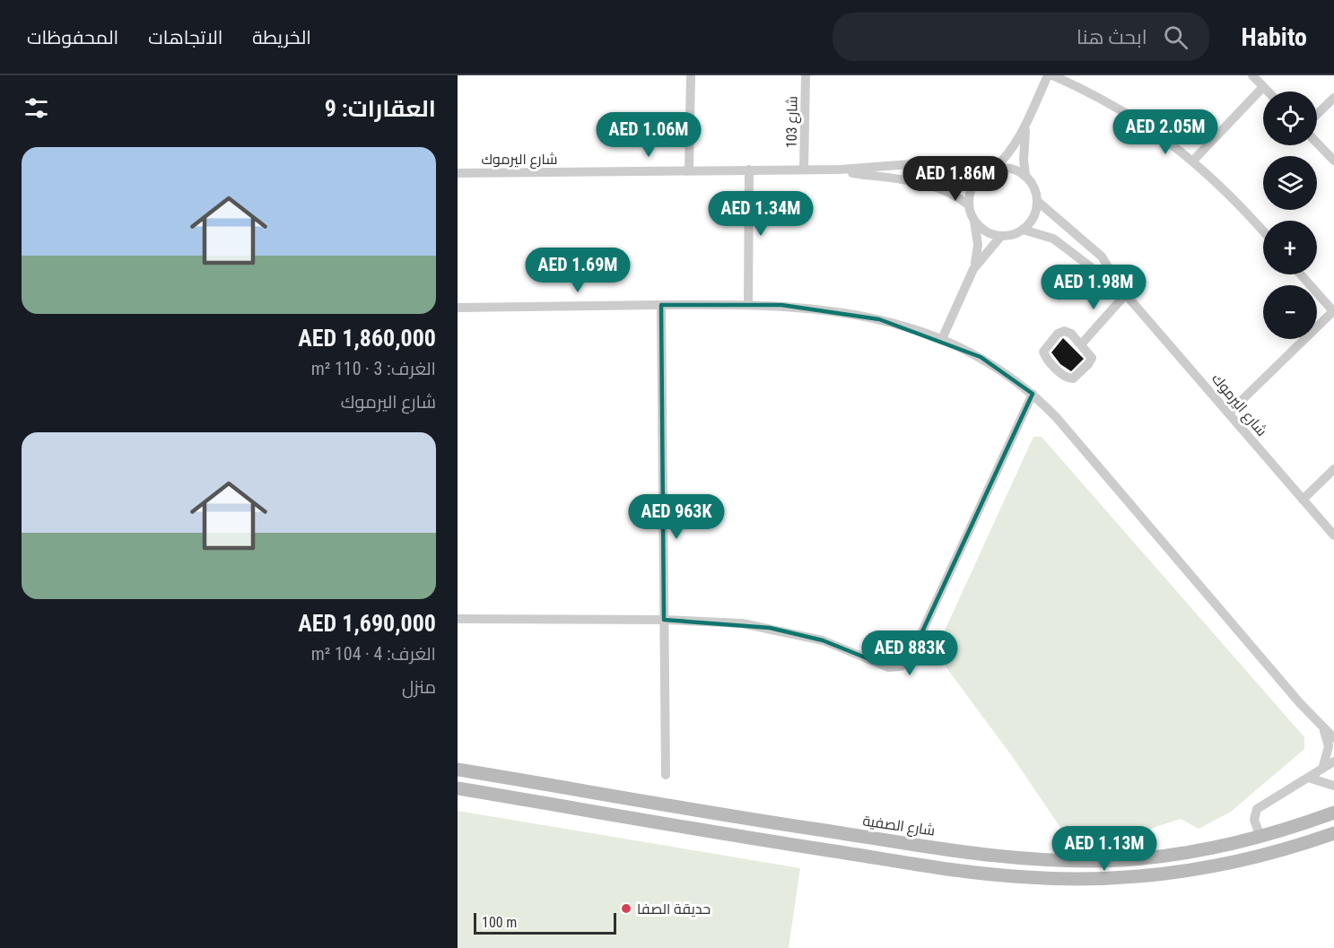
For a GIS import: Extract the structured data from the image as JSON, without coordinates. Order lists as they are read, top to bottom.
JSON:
{
  "streets": {
    "main road": ["شارع الصفية"],
    "street": ["شارع 103", "شارع اليرموك"]
  },
  "crossings": [
    ["شارع 103", "شارع اليرموك"]
  ],
  "places": ["حديقة الصفا"],
  "scale_bar": "100 m",
  "page": {
    "header": "Habito",
    "search": "ابحث هنا",
    "nav": ["الخريطة", "الاتجاهات", "المحفوظات"],
    "heading": "العقارات: 9",
    "map_buttons": ["+", "−"],
    "price": [
      "AED 2.05M",
      "AED 1.06M",
      "AED 1.86M",
      "AED 1.34M",
      "AED 1.69M",
      "AED 1.98M",
      "AED 963K",
      "AED 883K",
      "AED 1.13M"
    ],
    "list": [
      {
        "name": "AED 1,860,000",
        "note": "الغرف: 3 · 110 m² · شارع اليرموك"
      },
      {
        "name": "AED 1,690,000",
        "note": "الغرف: 4 · 104 m² · منزل"
      }
    ],
    "scale": "100 m"
  }
}
